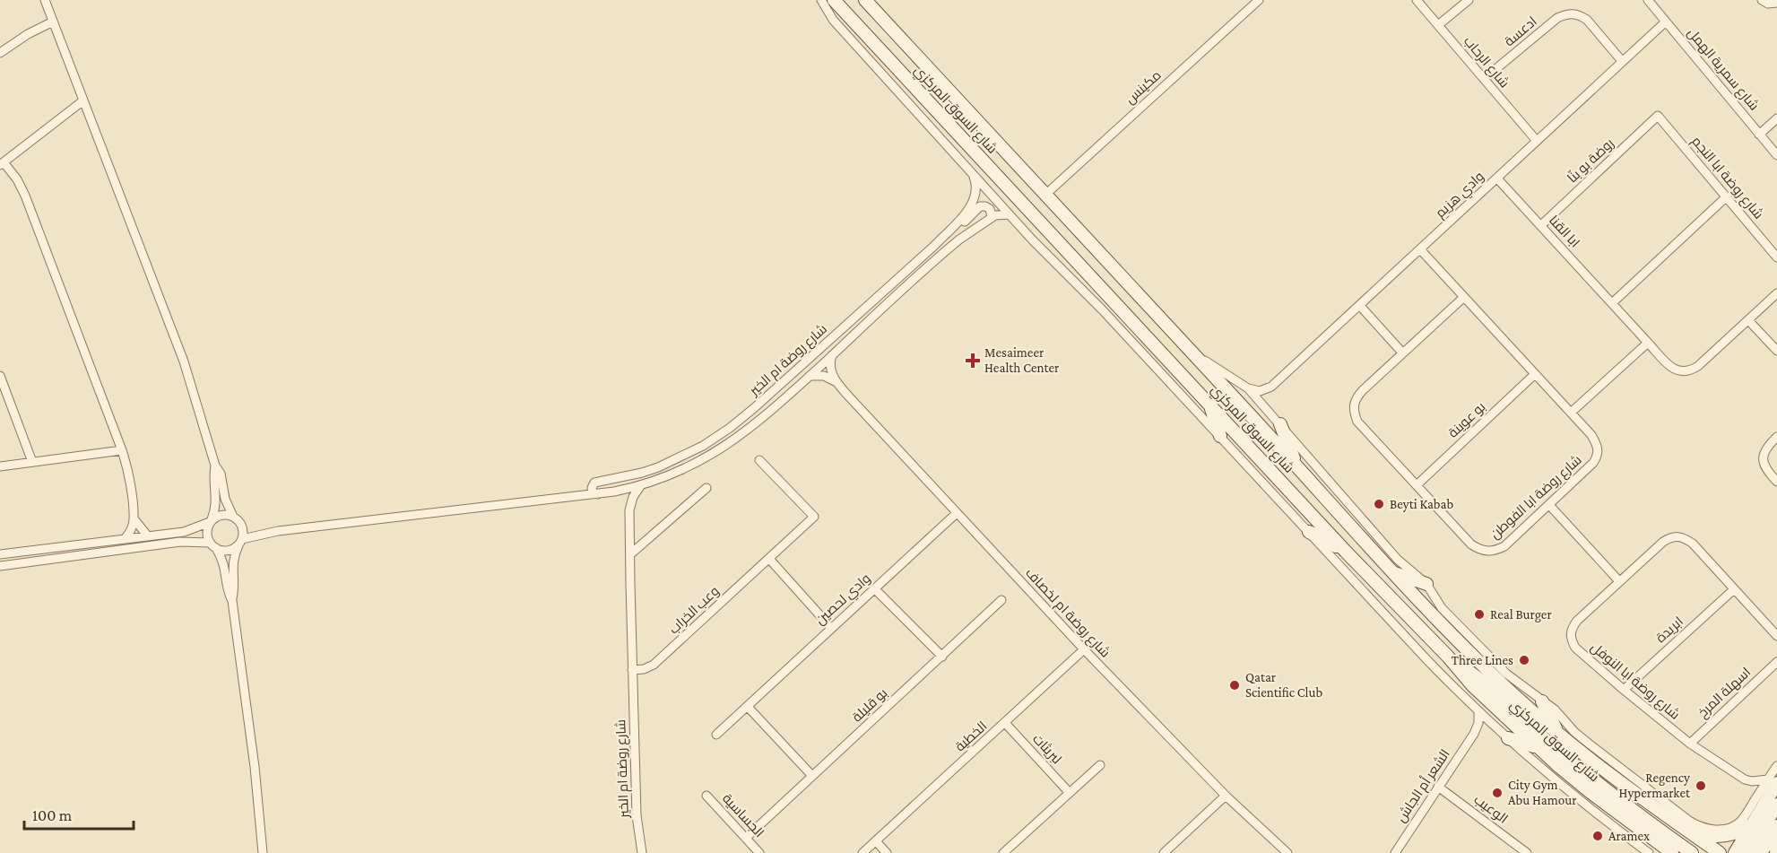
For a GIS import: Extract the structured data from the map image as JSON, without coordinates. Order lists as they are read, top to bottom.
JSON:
{
  "streets": {
    "main road": ["شارع السوق المركزي"],
    "street": [
      "ادعسة",
      "شارع الرحاب",
      "شارع سمرية الهمل",
      "مكينس",
      "روضة بو بنّا",
      "شارع روضة ابا النجم",
      "وادي هزيم",
      "ابا القنا",
      "شارع روضة ام الخير",
      "بو عوينة",
      "شارع روضة ابا الفوطن",
      "وادي لحصين",
      "وعب الخراب",
      "شارع روضة ام لخصاف",
      "ابريدة",
      "شارع روضة ابا النوفل",
      "اسهلة المرخ",
      "بو قليلة",
      "الخطية",
      "لبريثات",
      "الشعر أم الجاش",
      "الوعيب",
      "الجساسية"
    ]
  },
  "crossings": [
    ["ادعسة", "شارع الرحاب"],
    ["ادعسة", "وادي هزيم"],
    ["شارع الرحاب", "وادي هزيم"],
    ["شارع سمرية الهمل", "وادي هزيم"],
    ["مكينس", "شارع السوق المركزي"],
    ["شارع السوق المركزي", "شارع روضة ام الخير"],
    ["شارع السوق المركزي", "شارع روضة ابا النوفل"],
    ["شارع السوق المركزي", "الشعر أم الجاش"],
    ["روضة بو بنّا", "شارع روضة ابا النجم"],
    ["روضة بو بنّا", "ابا القنا"],
    ["وادي هزيم", "ابا القنا"],
    ["وادي هزيم", "شارع روضة ابا الفوطن"],
    ["شارع روضة ام الخير", "وعب الخراب"],
    ["بو عوينة", "شارع روضة ابا الفوطن"],
    ["وادي لحصين", "شارع روضة ام لخصاف"],
    ["شارع روضة ام لخصاف", "الخطية"],
    ["ابريدة", "شارع روضة ابا النوفل"],
    ["شارع روضة ابا النوفل", "اسهلة المرخ"],
    ["بو قليلة", "الجساسية"],
    ["الخطية", "لبريثات"],
    ["الشعر أم الجاش", "الوعيب"]
  ],
  "places": {
    "health": ["Mesaimeer Health Center"],
    "other": [
      "Beyti Kabab",
      "Real Burger",
      "Three Lines",
      "Qatar Scientific Club",
      "Regency Hypermarket",
      "City Gym Abu Hamour",
      "Aramex"
    ]
  },
  "scale_bar": "100 m"
}
